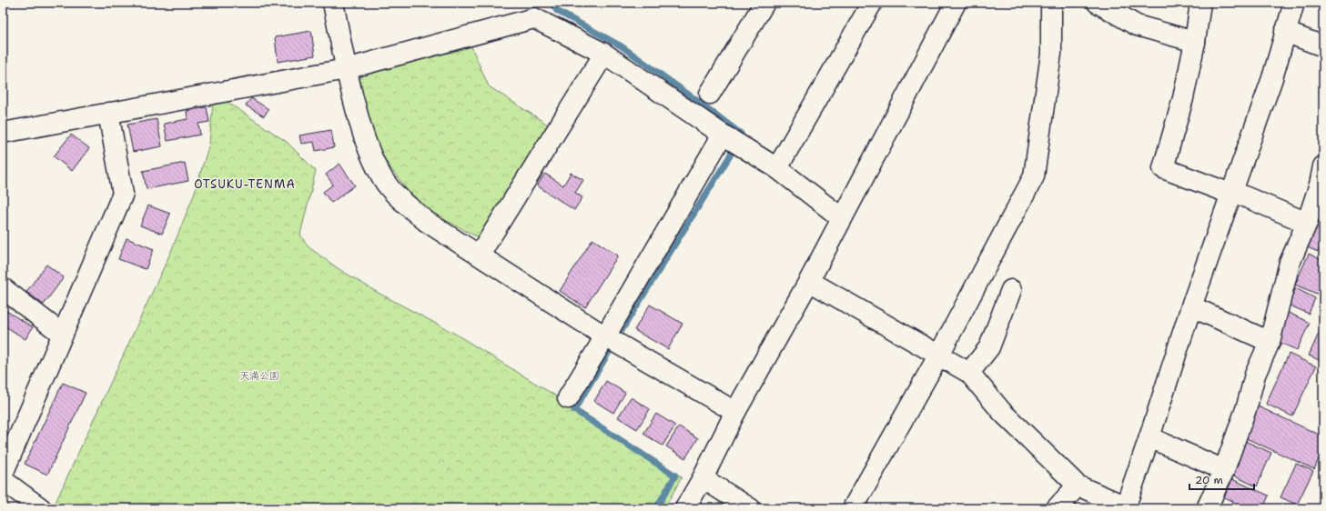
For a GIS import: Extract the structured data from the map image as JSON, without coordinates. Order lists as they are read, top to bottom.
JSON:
{
  "districts": ["OTSUKU-TENMA"],
  "parks": ["天満公園"],
  "scale_bar": "20 m"
}
